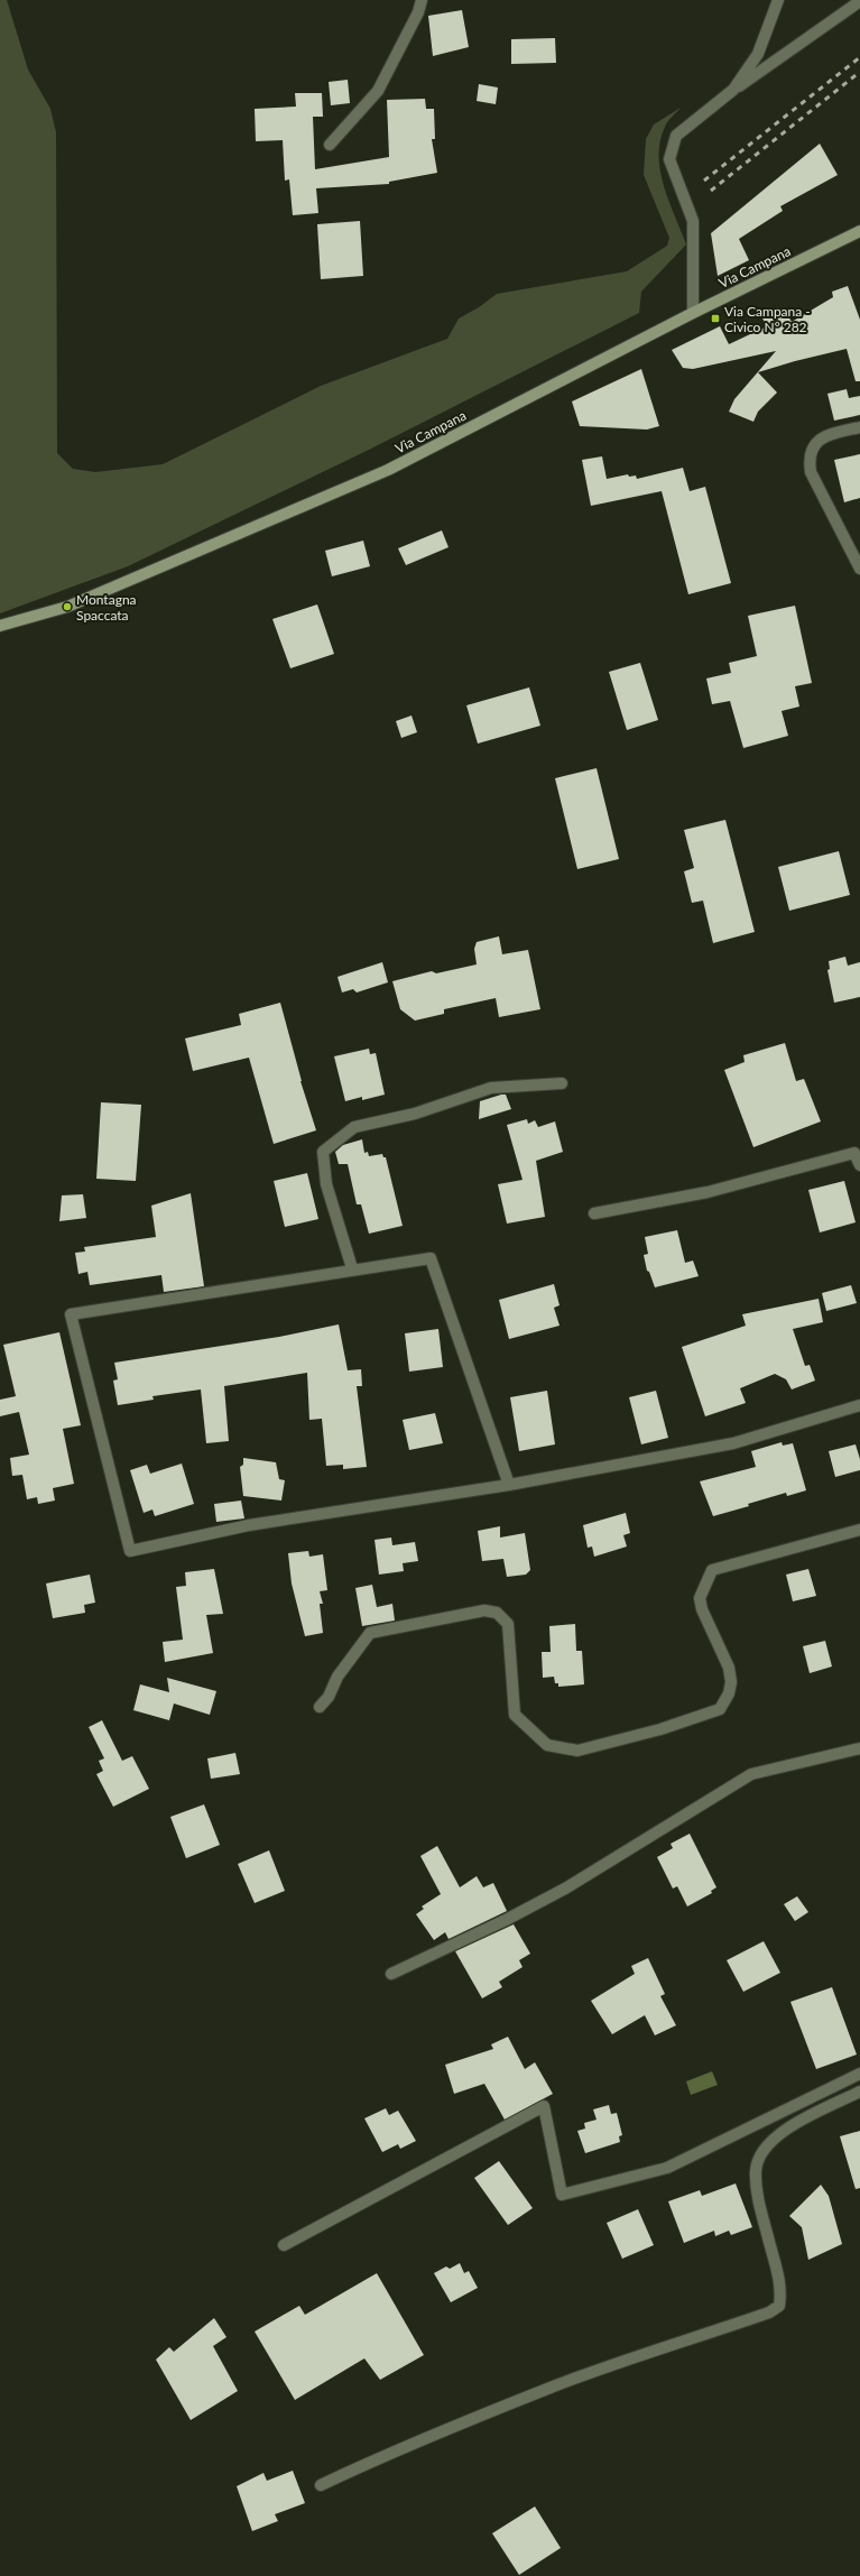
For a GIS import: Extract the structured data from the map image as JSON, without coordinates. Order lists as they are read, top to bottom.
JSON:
{
  "streets": {
    "main road": ["Via Campana"]
  },
  "places": {
    "transit": ["Via Campana - Civico N° 282"],
    "other": ["Montagna Spaccata"]
  }
}
